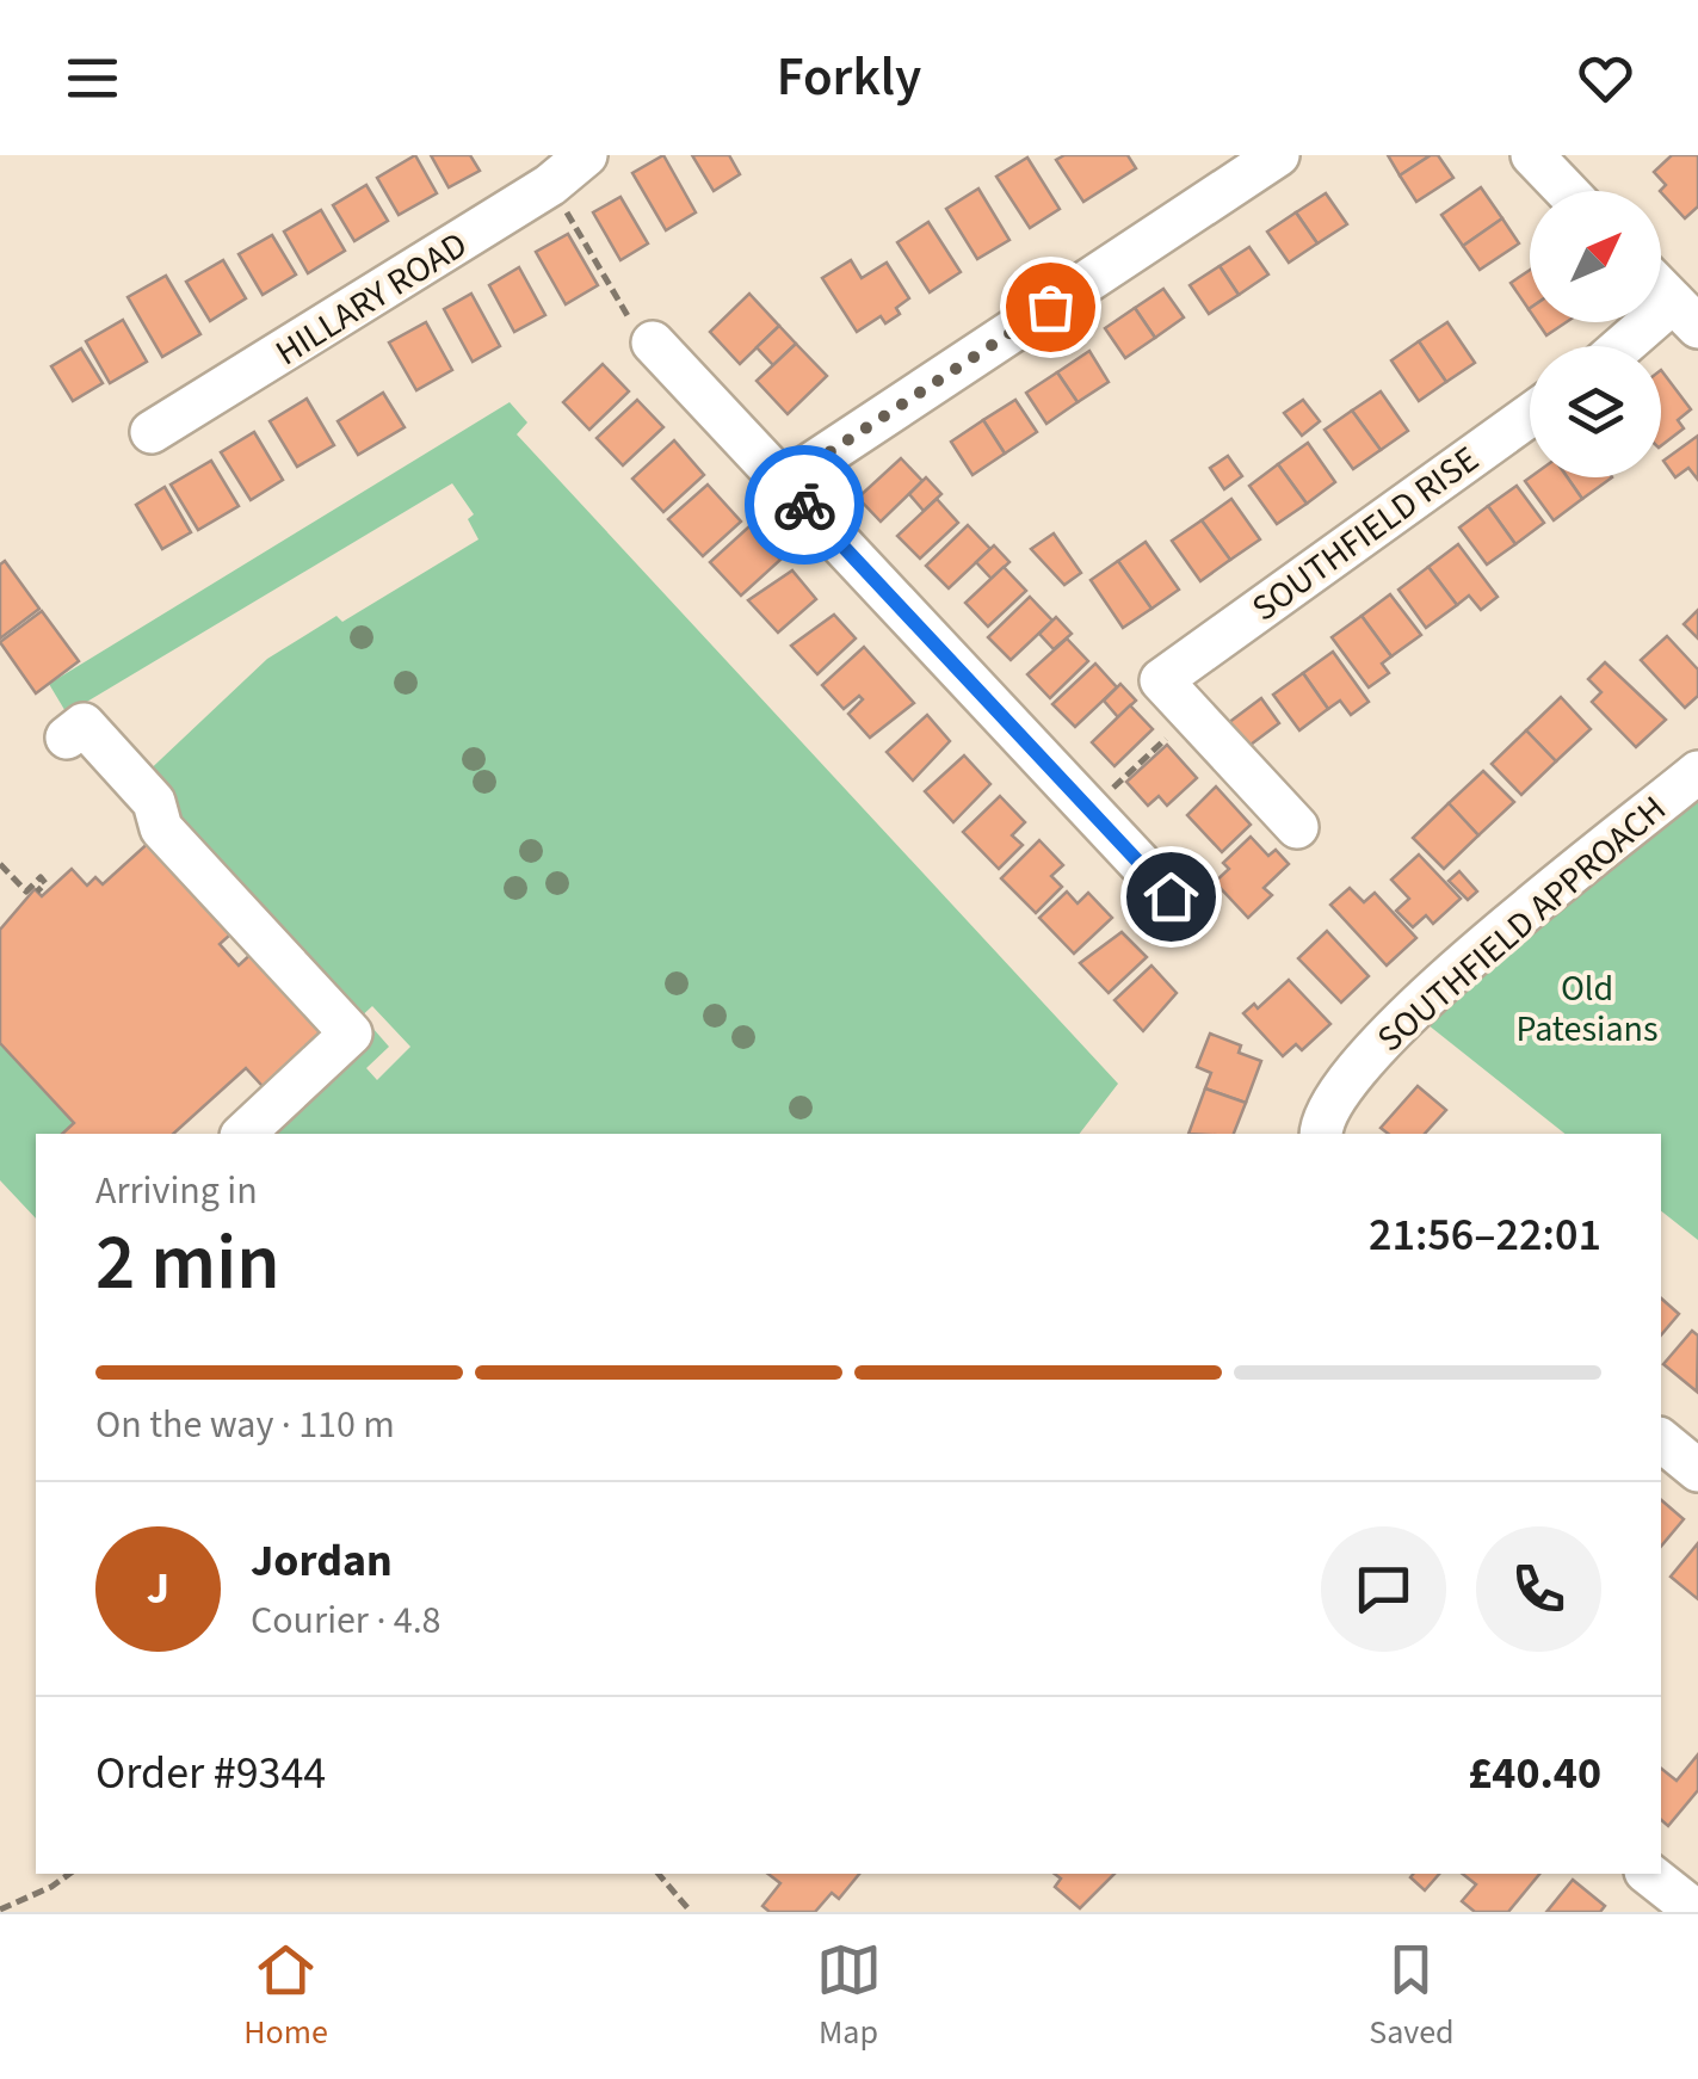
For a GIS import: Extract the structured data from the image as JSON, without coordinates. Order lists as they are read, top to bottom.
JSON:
{
  "streets": {
    "street": ["HILLARY ROAD", "SOUTHFIELD RISE", "SOUTHFIELD APPROACH"]
  },
  "parks": ["Old Patesians"],
  "north": "top right",
  "page": {
    "header": "Forkly",
    "heading": ["2 min", "Arriving in", "21:56–22:01"],
    "panel": [
      "Jordan",
      "Courier · 4.8",
      "Order #9344",
      "£40.40"
    ],
    "bar": "On the way · 110 m",
    "round": "J",
    "tabs": ["Home", "Map", "Saved"]
  }
}
